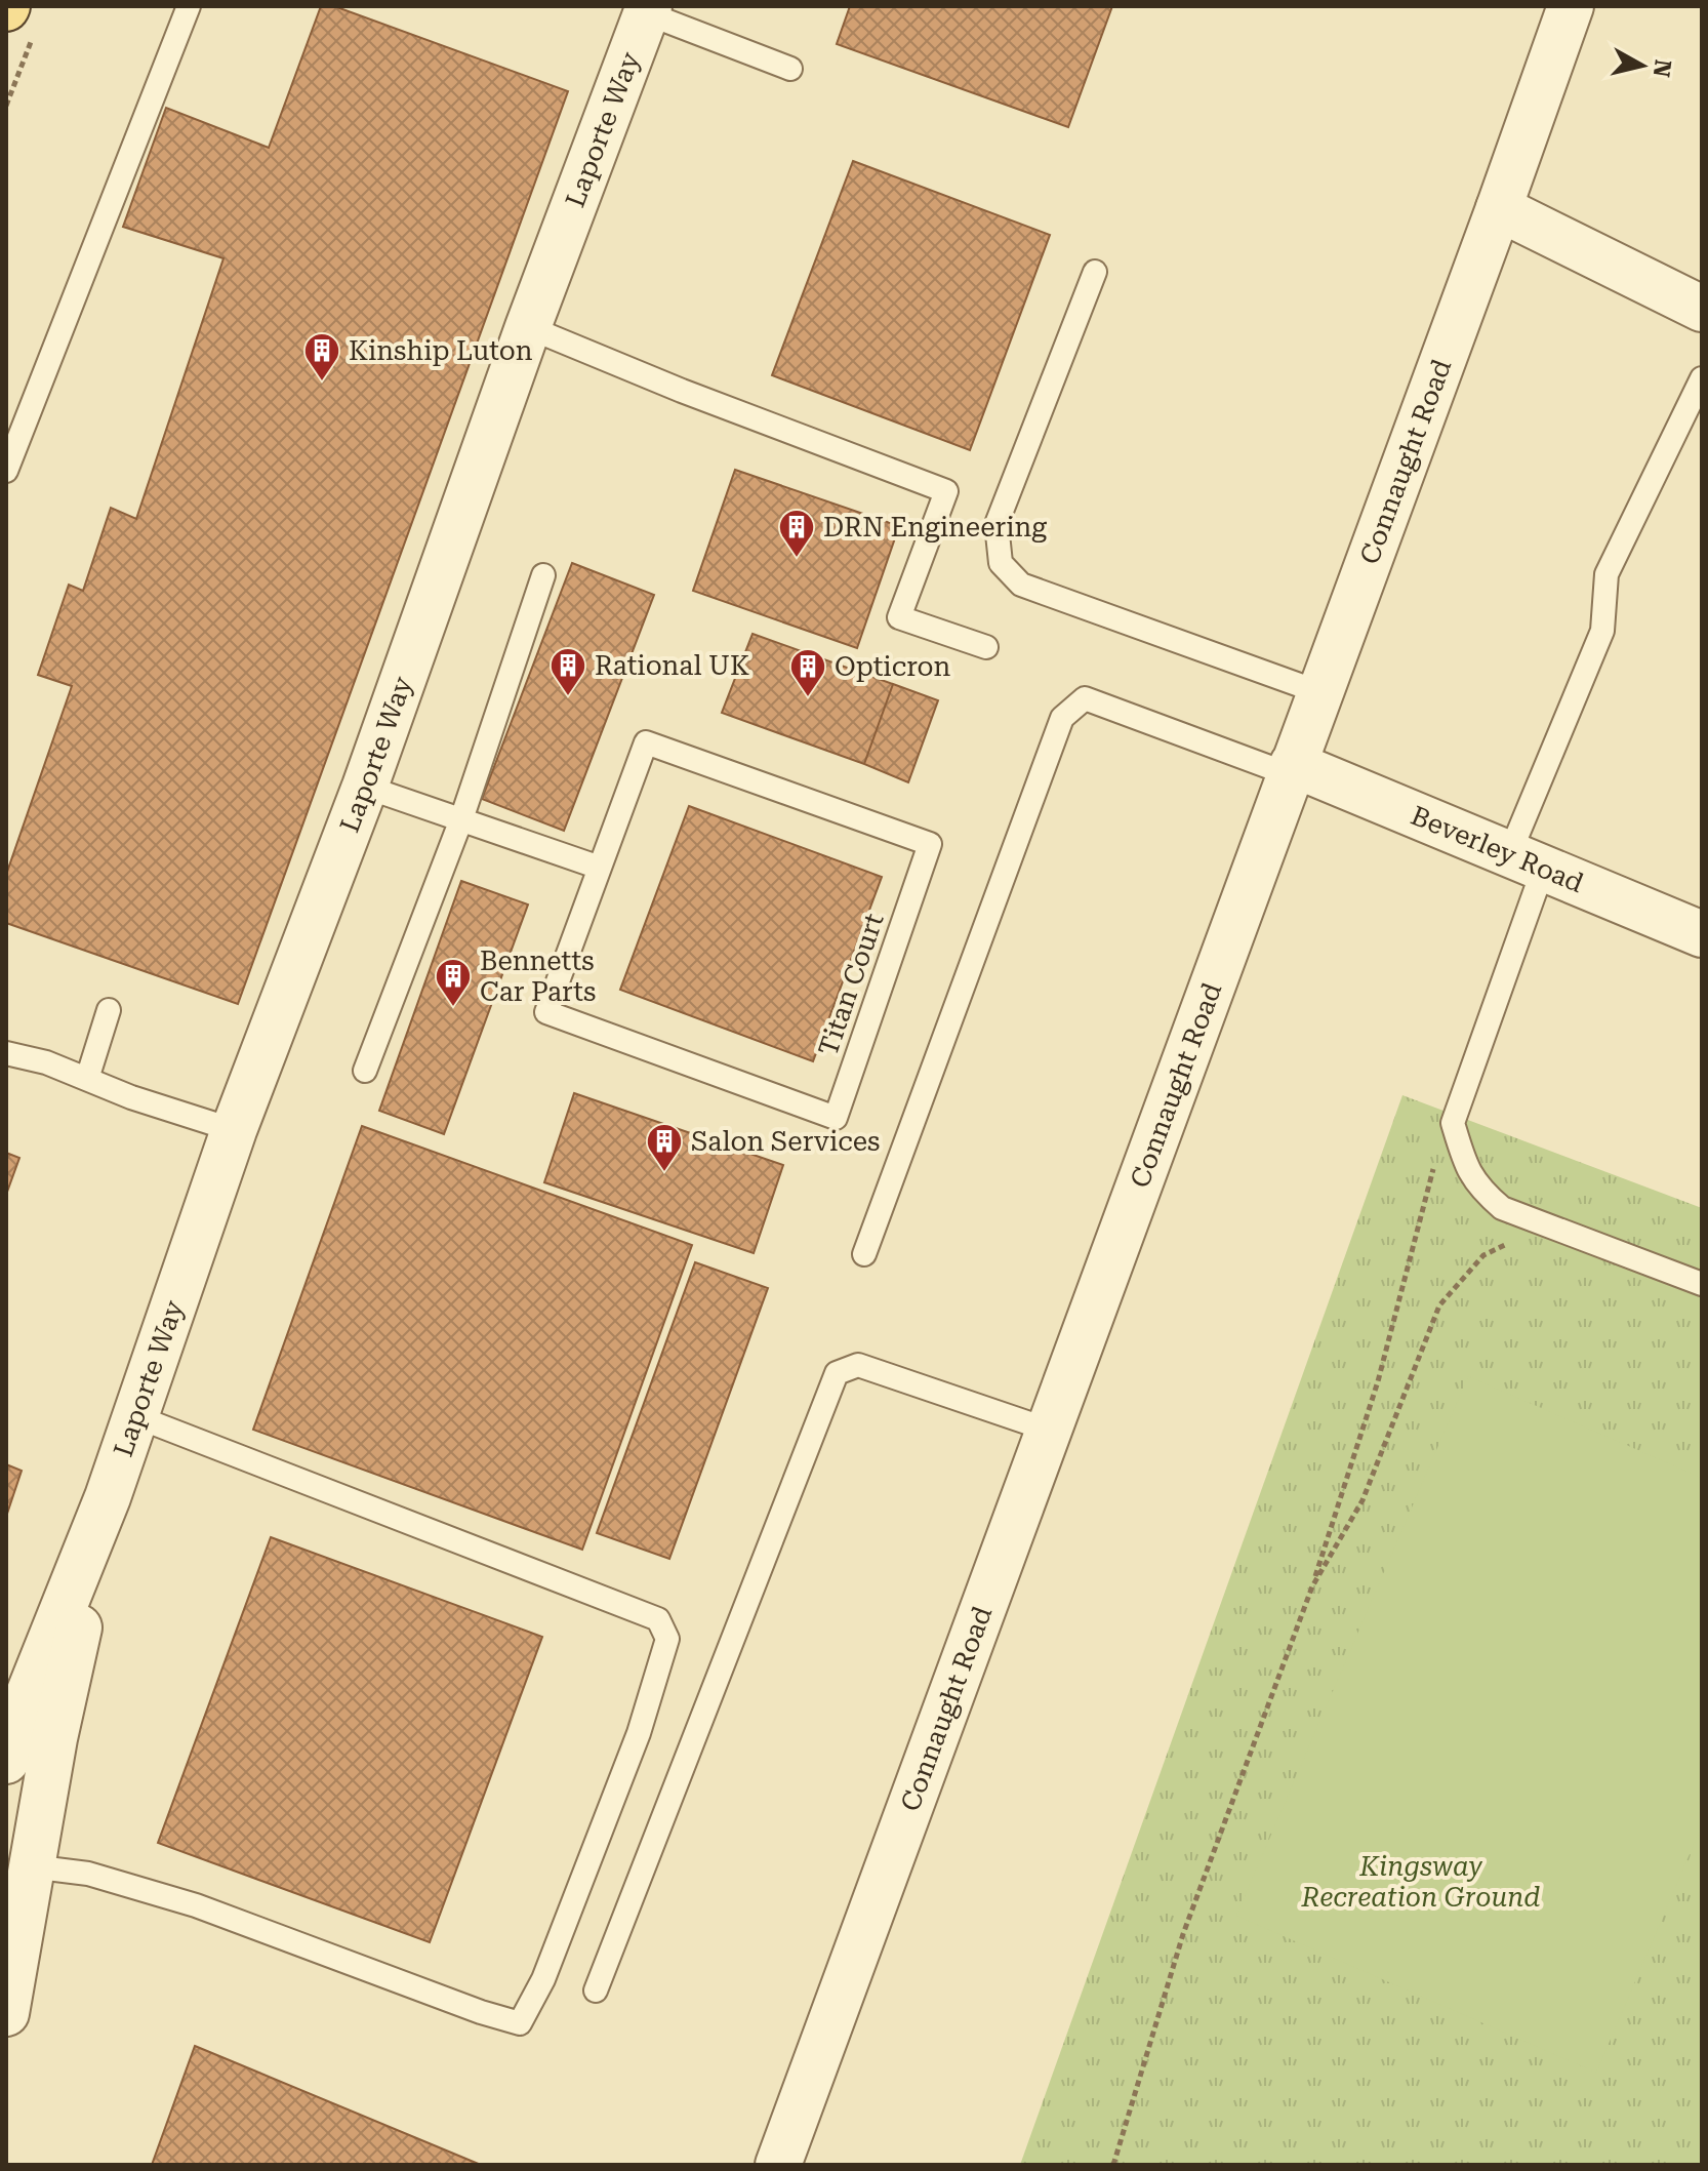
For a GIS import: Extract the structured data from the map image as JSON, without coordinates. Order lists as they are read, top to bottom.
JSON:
{
  "streets": {
    "street": ["Laporte Way", "Connaught Road", "Beverley Road"],
    "lane": ["Titan Court"]
  },
  "crossings": [
    ["Connaught Road", "Beverley Road"]
  ],
  "parks": ["Kingsway Recreation Ground"],
  "places": {
    "building": [
      "Kinship Luton",
      "DRN Engineering",
      "Rational UK",
      "Opticron",
      "Bennetts Car Parts",
      "Salon Services"
    ]
  },
  "north": "right"
}
